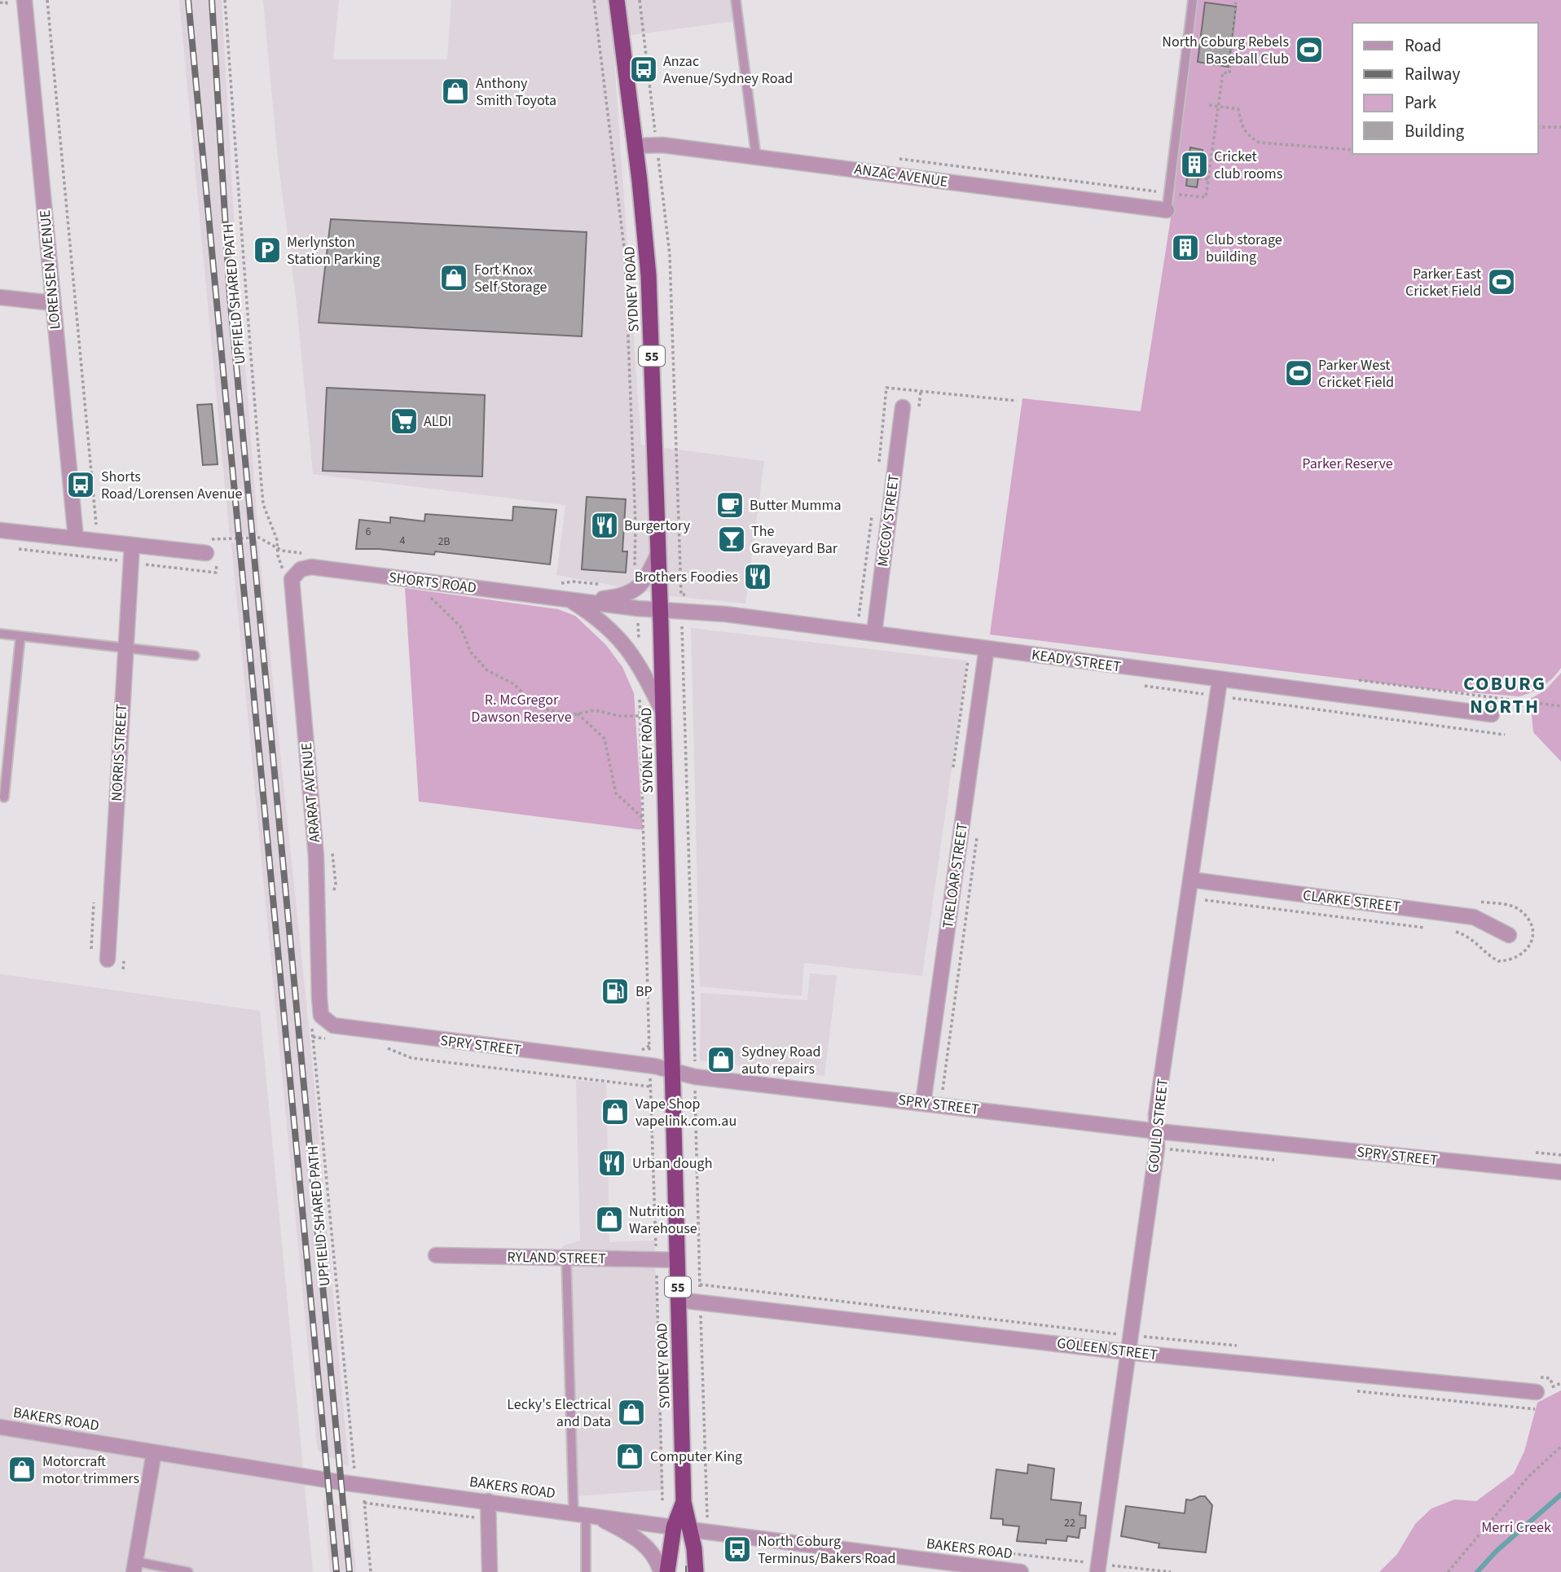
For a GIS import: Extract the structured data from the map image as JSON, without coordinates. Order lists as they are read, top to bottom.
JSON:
{
  "streets": {
    "highway": ["SYDNEY ROAD", "55", "BAKERS ROAD"],
    "street": [
      "ANZAC AVENUE",
      "LORENSEN AVENUE",
      "MCCOY STREET",
      "SHORTS ROAD",
      "KEADY STREET",
      "NORRIS STREET",
      "ARARAT AVENUE",
      "TRELOAR STREET",
      "CLARKE STREET",
      "SPRY STREET",
      "GOULD STREET",
      "RYLAND STREET",
      "GOLEEN STREET"
    ],
    "path": ["UPFIELD SHARED PATH"]
  },
  "crossings": [
    ["ANZAC AVENUE", "SYDNEY ROAD"],
    ["SYDNEY ROAD", "SHORTS ROAD"],
    ["SYDNEY ROAD", "KEADY STREET"],
    ["SYDNEY ROAD", "SPRY STREET"],
    ["SYDNEY ROAD", "RYLAND STREET"],
    ["SYDNEY ROAD", "GOLEEN STREET"],
    ["SYDNEY ROAD", "BAKERS ROAD"],
    ["UPFIELD SHARED PATH", "SHORTS ROAD"],
    ["UPFIELD SHARED PATH", "ARARAT AVENUE"],
    ["UPFIELD SHARED PATH", "SPRY STREET"],
    ["UPFIELD SHARED PATH", "BAKERS ROAD"],
    ["MCCOY STREET", "KEADY STREET"],
    ["SHORTS ROAD", "KEADY STREET"],
    ["SHORTS ROAD", "ARARAT AVENUE"],
    ["KEADY STREET", "TRELOAR STREET"],
    ["KEADY STREET", "GOULD STREET"],
    ["ARARAT AVENUE", "SPRY STREET"],
    ["TRELOAR STREET", "SPRY STREET"],
    ["CLARKE STREET", "GOULD STREET"],
    ["SPRY STREET", "GOULD STREET"],
    ["GOULD STREET", "GOLEEN STREET"]
  ],
  "districts": ["COBURG NORTH"],
  "parks": ["Parker Reserve", "R. McGregor Dawson Reserve", "Merri Creek"],
  "places": {
    "sports": ["North Coburg Rebels Baseball Club", "Parker East Cricket Field", "Parker West Cricket Field"],
    "bus stop": ["Anzac Avenue/Sydney Road", "Shorts Road/Lorensen Avenue", "North Coburg Terminus/Bakers Road"],
    "shop": [
      "Anthony Smith Toyota",
      "Fort Knox Self Storage",
      "Sydney Road auto repairs",
      "Vape Shop vapelink.com.au",
      "Nutrition Warehouse",
      "Lecky's Electrical and Data",
      "Computer King",
      "Motorcraft motor trimmers"
    ],
    "building": ["Cricket club rooms", "Club storage building"],
    "parking": ["Merlynston Station Parking"],
    "supermarket": ["ALDI"],
    "cafe": ["Butter Mumma"],
    "restaurant": ["Burgertory", "Brothers Foodies", "Urban dough"],
    "bar": ["The Graveyard Bar"],
    "fuel station": ["BP"]
  },
  "house_numbers": [
    "6",
    "4",
    "2B",
    "22"
  ],
  "legend": [
    "Road",
    "Railway",
    "Park",
    "Building"
  ]
}
